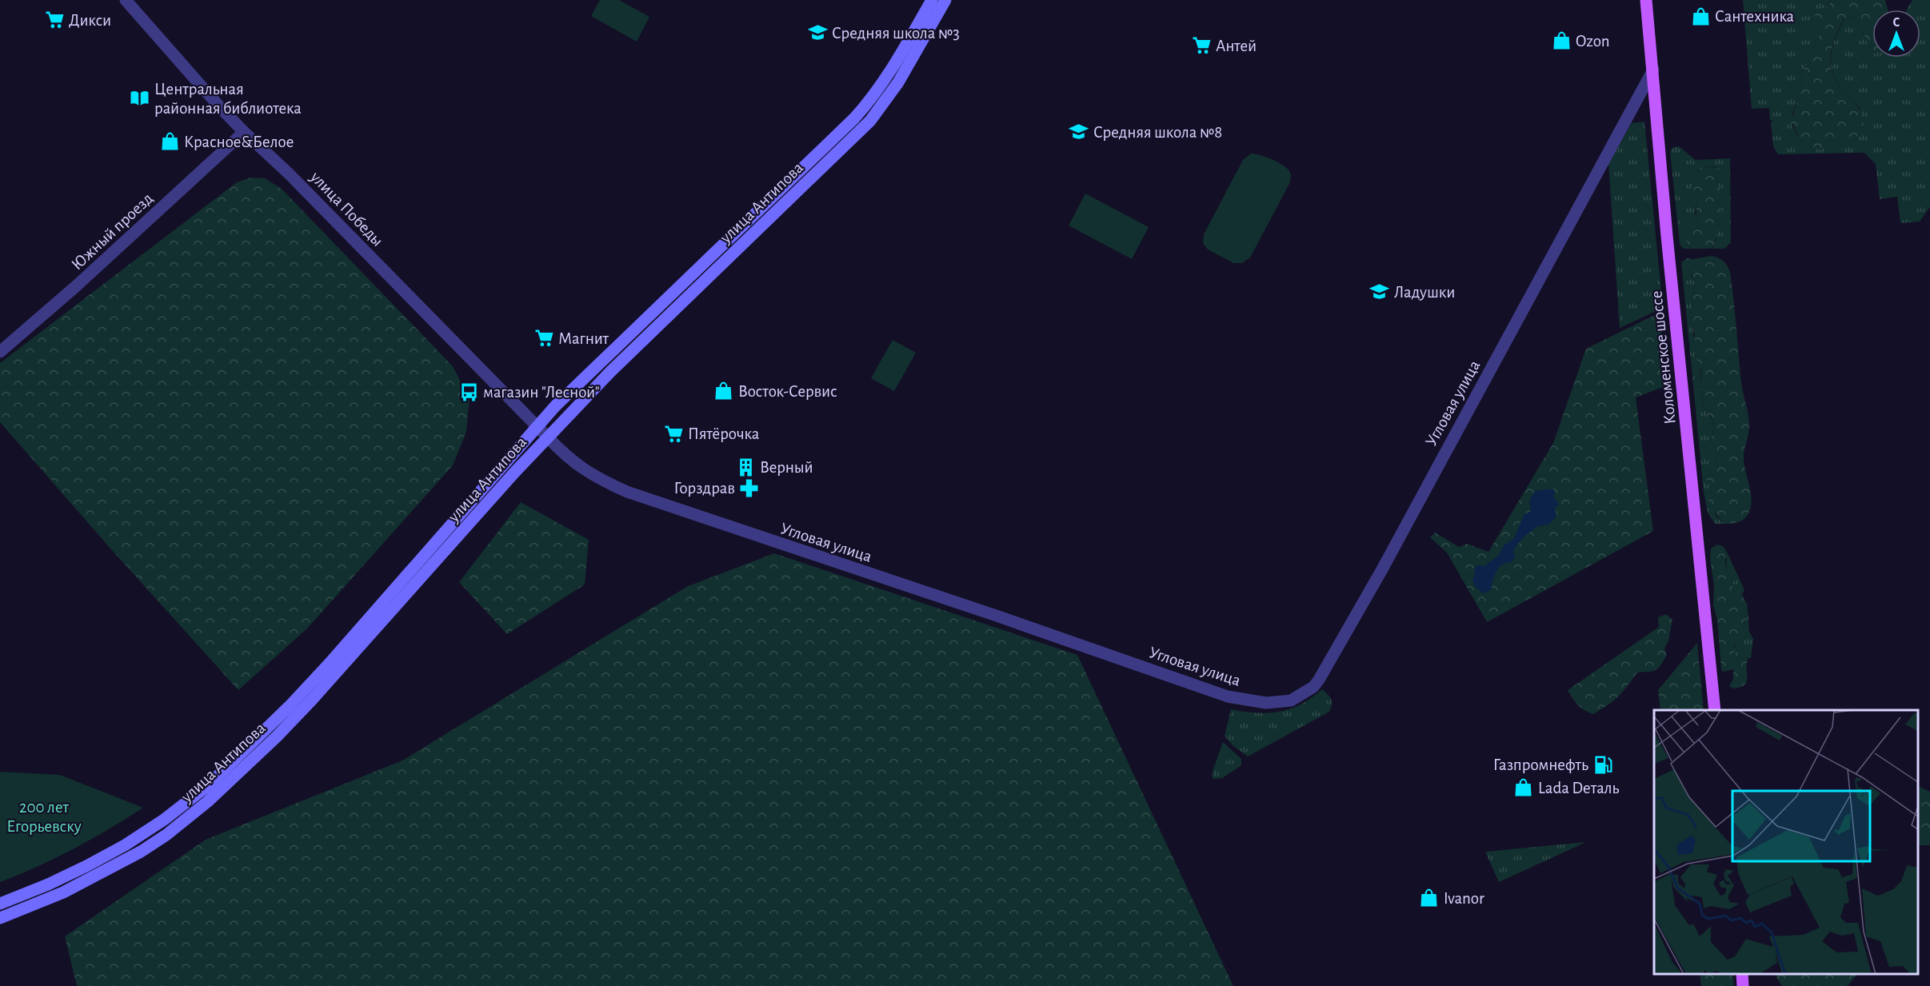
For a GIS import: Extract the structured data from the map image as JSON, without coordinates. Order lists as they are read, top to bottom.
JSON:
{
  "streets": {
    "main road": ["улица Антипова", "Коломенское шоссе"],
    "street": ["улица Победы", "Южный проезд", "Угловая улица"]
  },
  "crossings": [
    ["улица Антипова", "улица Победы"],
    ["улица Антипова", "Угловая улица"],
    ["улица Победы", "Южный проезд"],
    ["улица Победы", "Угловая улица"],
    ["Коломенское шоссе", "Угловая улица"]
  ],
  "parks": ["200 лет Егорьевску"],
  "places": {
    "shop": [
      "Сантехника",
      "Ozon",
      "Красное&Белое",
      "Восток-Сервис",
      "Lada Dеталь",
      "Ivanor"
    ],
    "supermarket": [
      "Дикси",
      "Антей",
      "Магнит",
      "Пятёрочка"
    ],
    "school or university": ["Средняя школа №3", "Средняя школа №8", "Ладушки"],
    "library": ["Центральная районная библиотека"],
    "bus stop": ["магазин \"Лесной\""],
    "building": ["Верный"],
    "pharmacy": ["Горздрав"],
    "fuel station": ["Газпромнефть"]
  },
  "north": "top"
}
